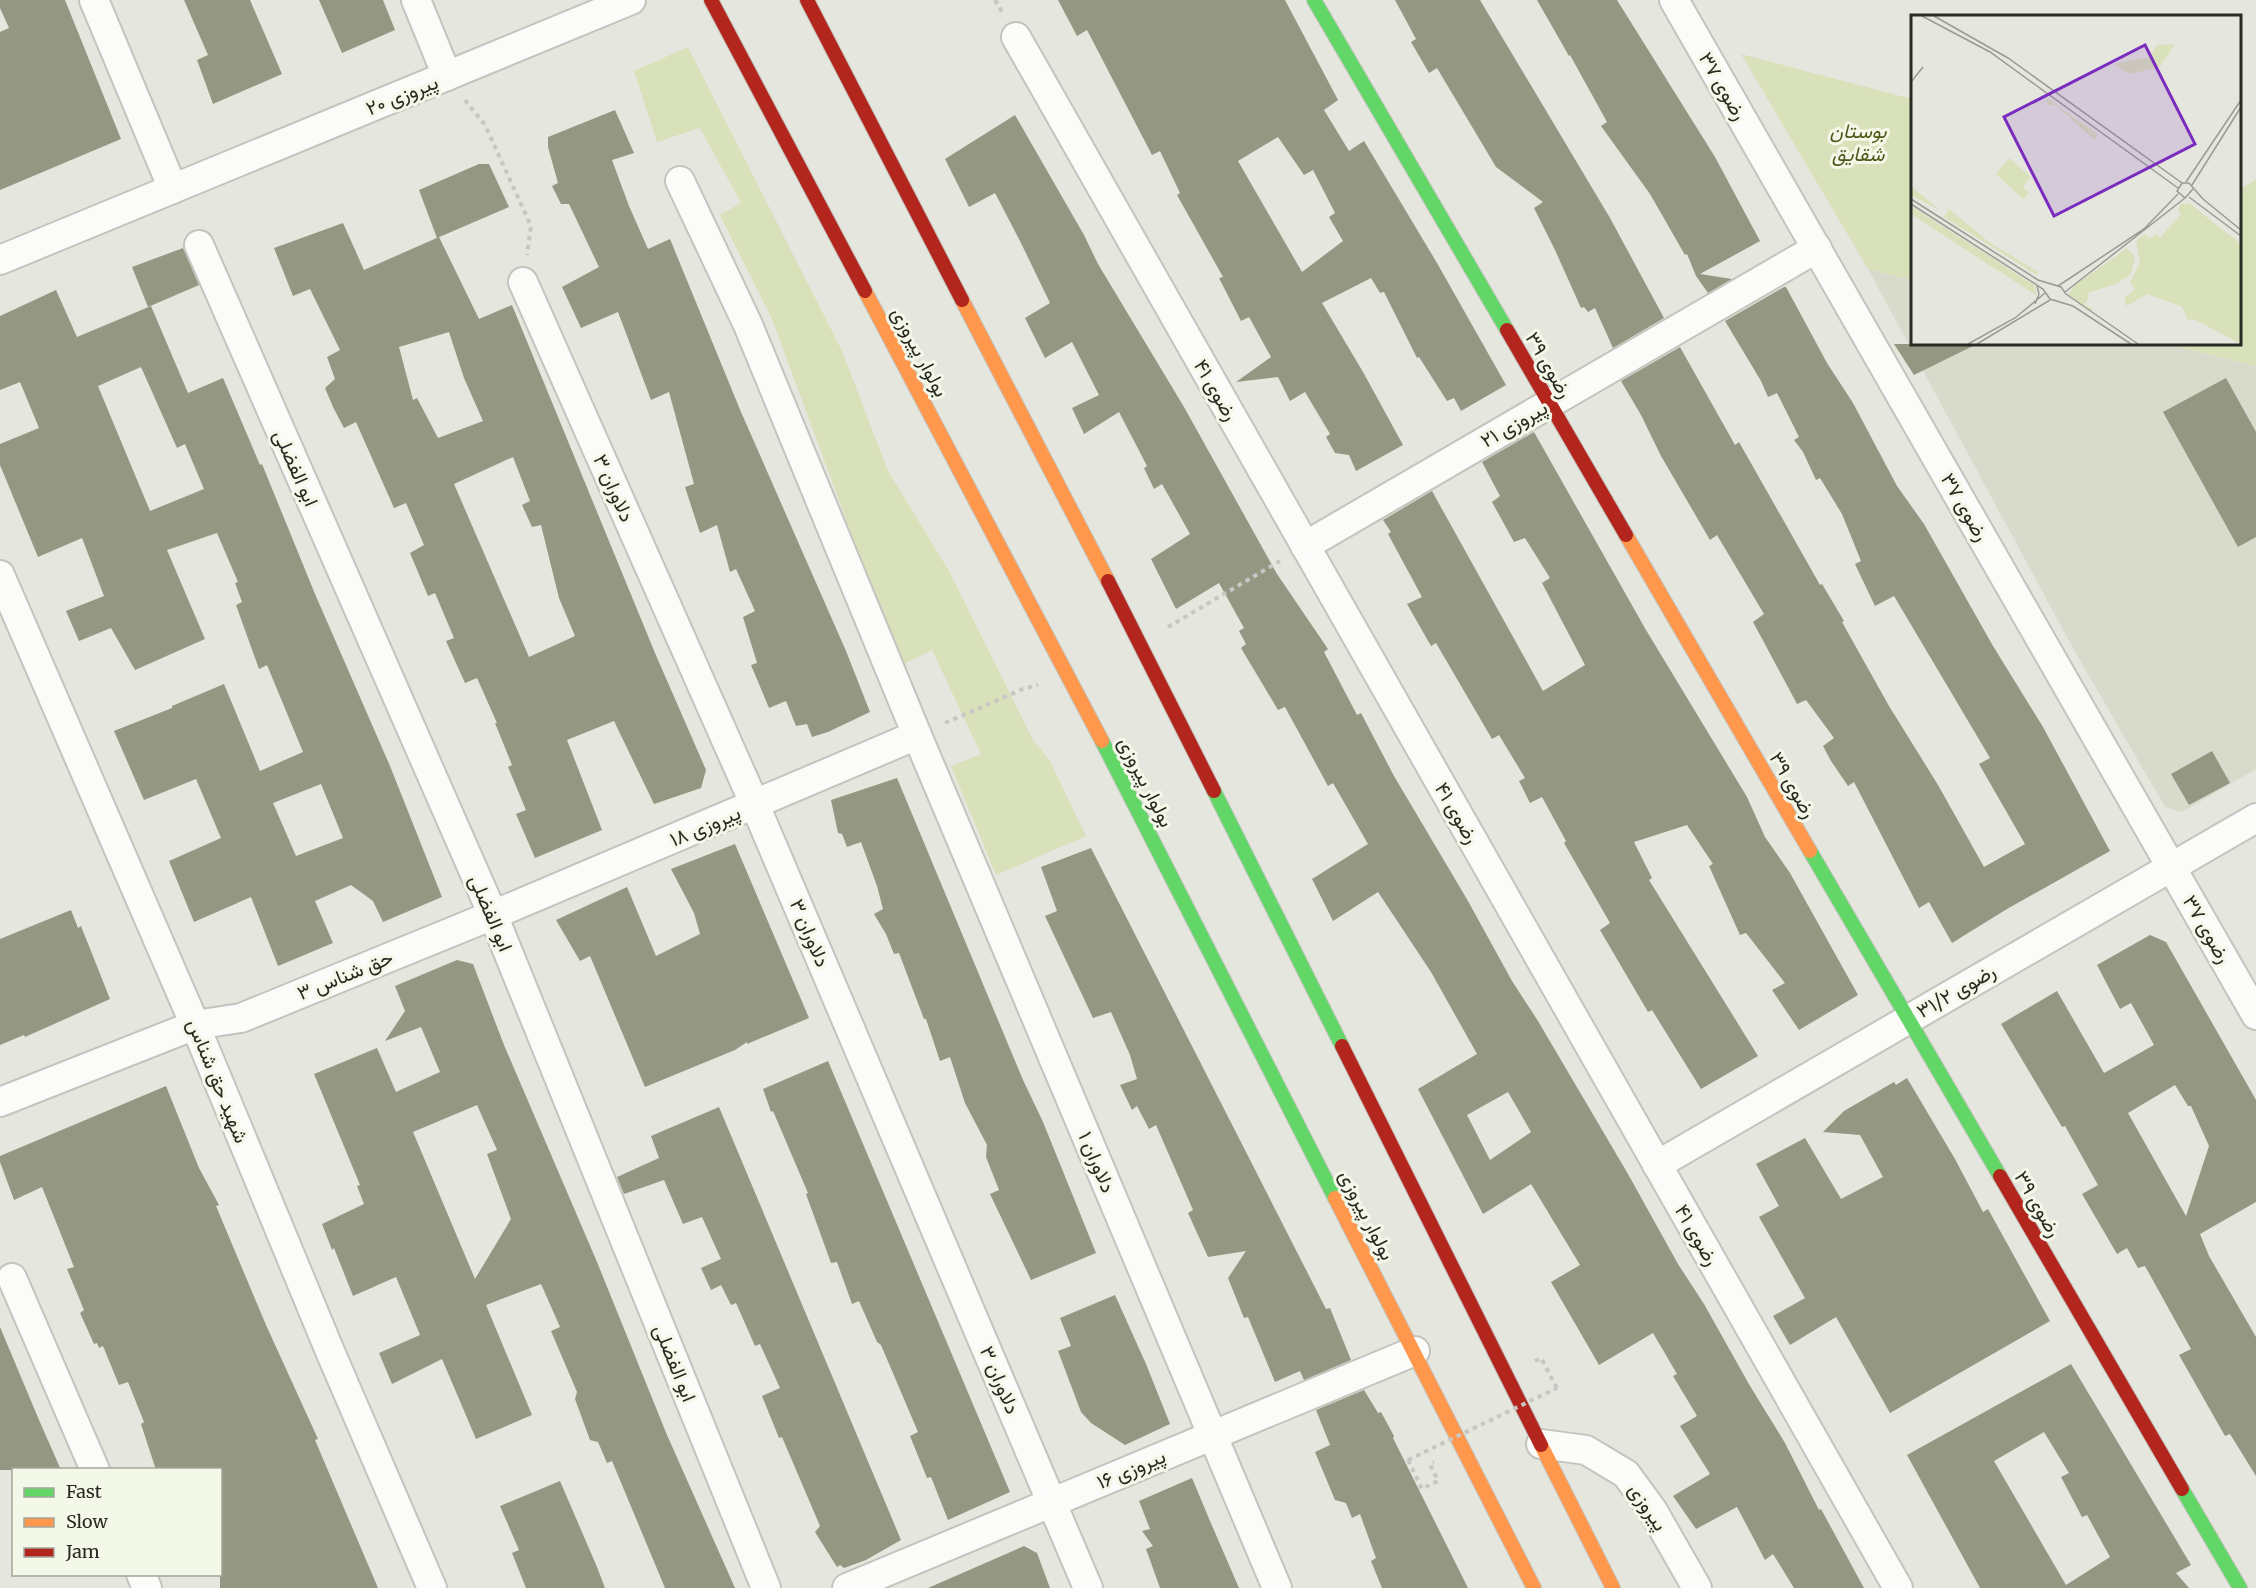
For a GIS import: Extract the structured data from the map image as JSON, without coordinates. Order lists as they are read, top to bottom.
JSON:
{
  "streets": {
    "main road": ["بولوار پیروزی", "رضوی ۳۹"],
    "street": [
      "رضوی ۳۷",
      "پیروزی ۲۰",
      "رضوی ۴۱",
      "پیروزی ۲۱",
      "ابو الفضلی",
      "دلاوران ۳",
      "پیروزی ۱۸",
      "حق شناس ۳",
      "رضوی ۳۱/۲",
      "شهید حق شناس",
      "دلاوران ۱",
      "پیروزی ۱۶",
      "پیروزی"
    ]
  },
  "crossings": [
    ["رضوی ۳۷", "پیروزی ۲۱"],
    ["رضوی ۳۷", "رضوی ۳۱/۲"],
    ["بولوار پیروزی", "پیروزی ۱۶"],
    ["رضوی ۳۹", "پیروزی ۲۱"],
    ["رضوی ۳۹", "رضوی ۳۱/۲"],
    ["رضوی ۴۱", "پیروزی ۲۱"],
    ["رضوی ۴۱", "رضوی ۳۱/۲"],
    ["ابو الفضلی", "پیروزی ۱۸"],
    ["ابو الفضلی", "حق شناس ۳"],
    ["دلاوران ۳", "پیروزی ۱۸"],
    ["دلاوران ۳", "پیروزی ۱۶"],
    ["پیروزی ۱۸", "حق شناس ۳"],
    ["پیروزی ۱۸", "دلاوران ۱"],
    ["حق شناس ۳", "شهید حق شناس"],
    ["دلاوران ۱", "پیروزی ۱۶"]
  ],
  "parks": ["بوستان شقایق"],
  "legend": ["Fast", "Slow", "Jam"]
}
